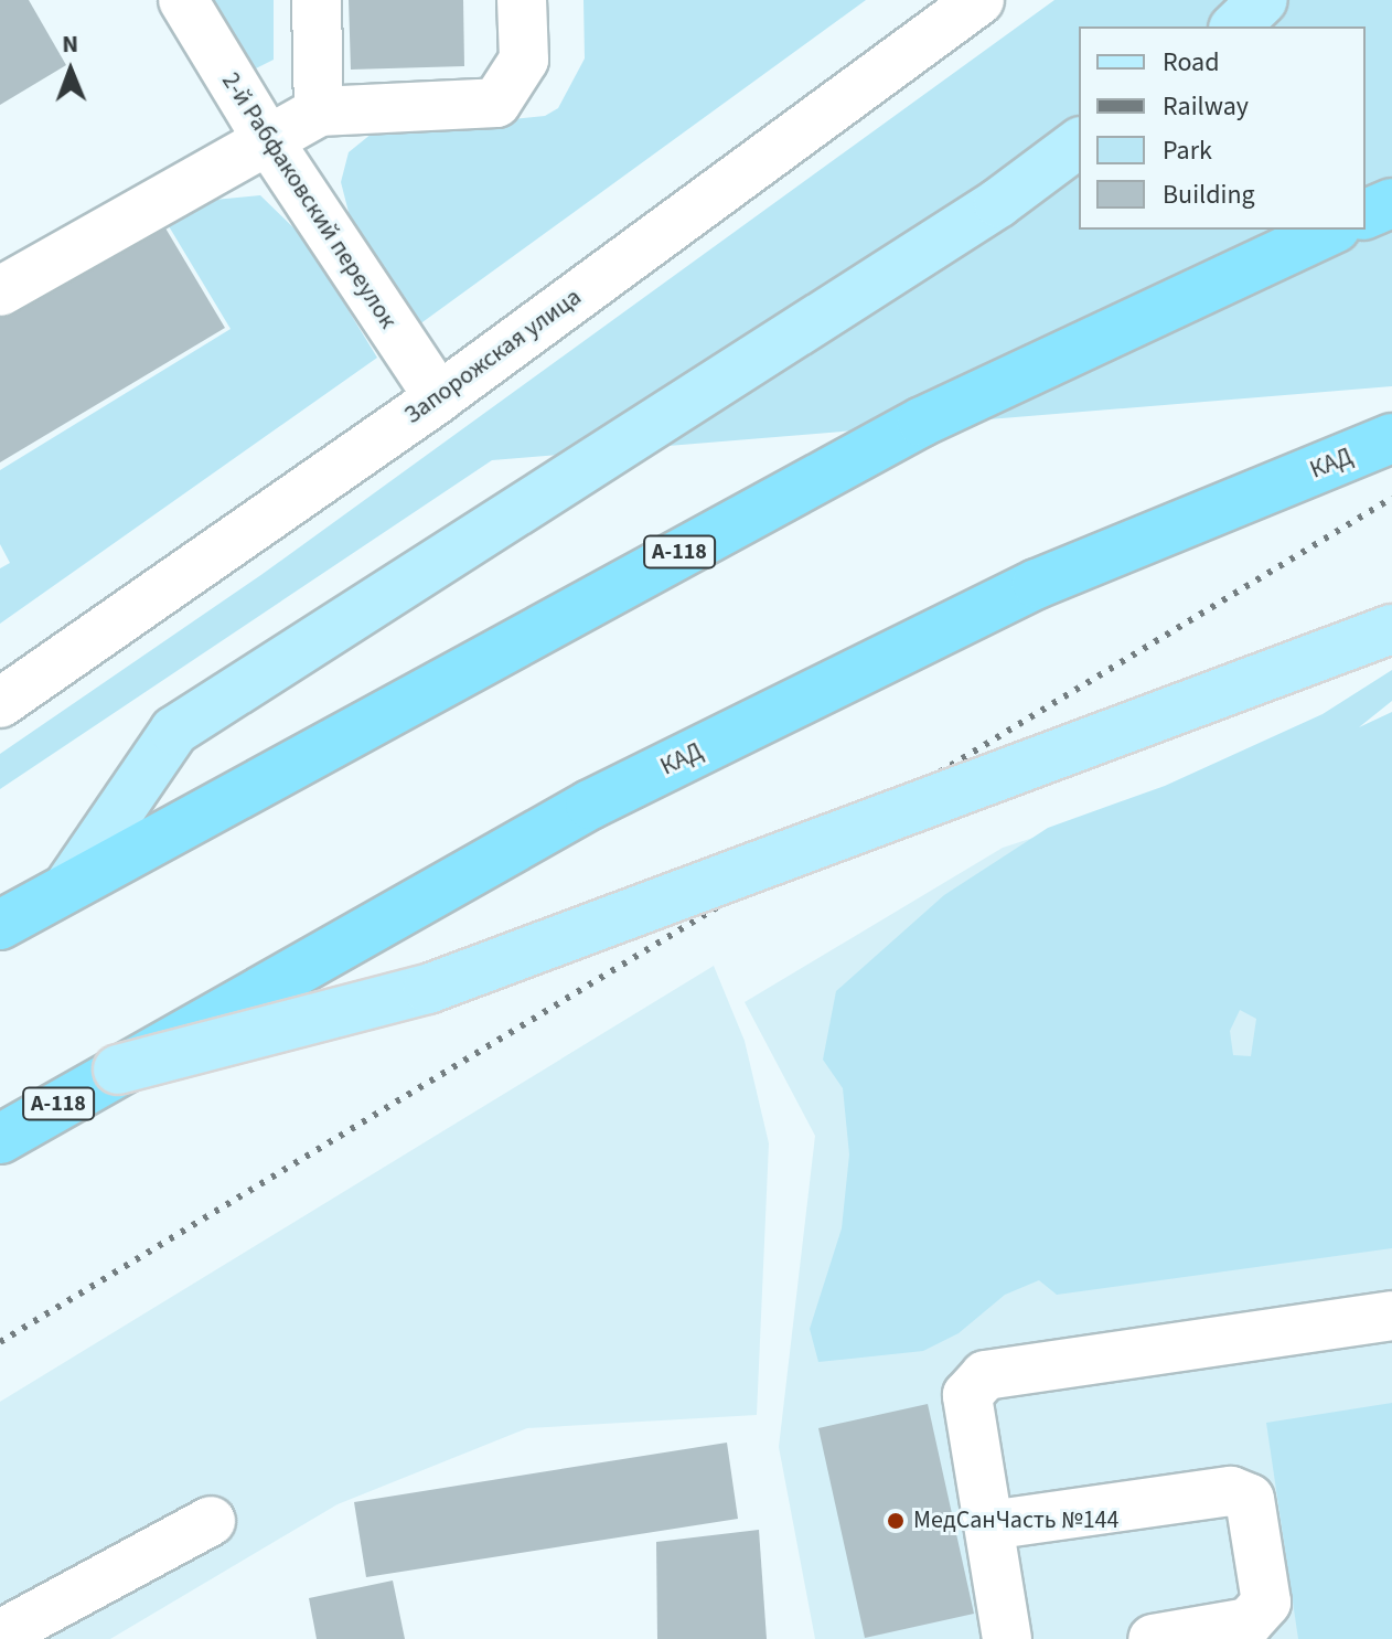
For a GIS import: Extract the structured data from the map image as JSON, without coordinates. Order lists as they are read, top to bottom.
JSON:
{
  "streets": {
    "highway": ["КАД", "А-118"],
    "street": ["2-й Рабфаковский переулок", "Запорожская улица"]
  },
  "crossings": [
    ["2-й Рабфаковский переулок", "Запорожская улица"]
  ],
  "places": ["МедСанЧасть №144"],
  "legend": [
    "Road",
    "Railway",
    "Park",
    "Building"
  ],
  "north": "top"
}
